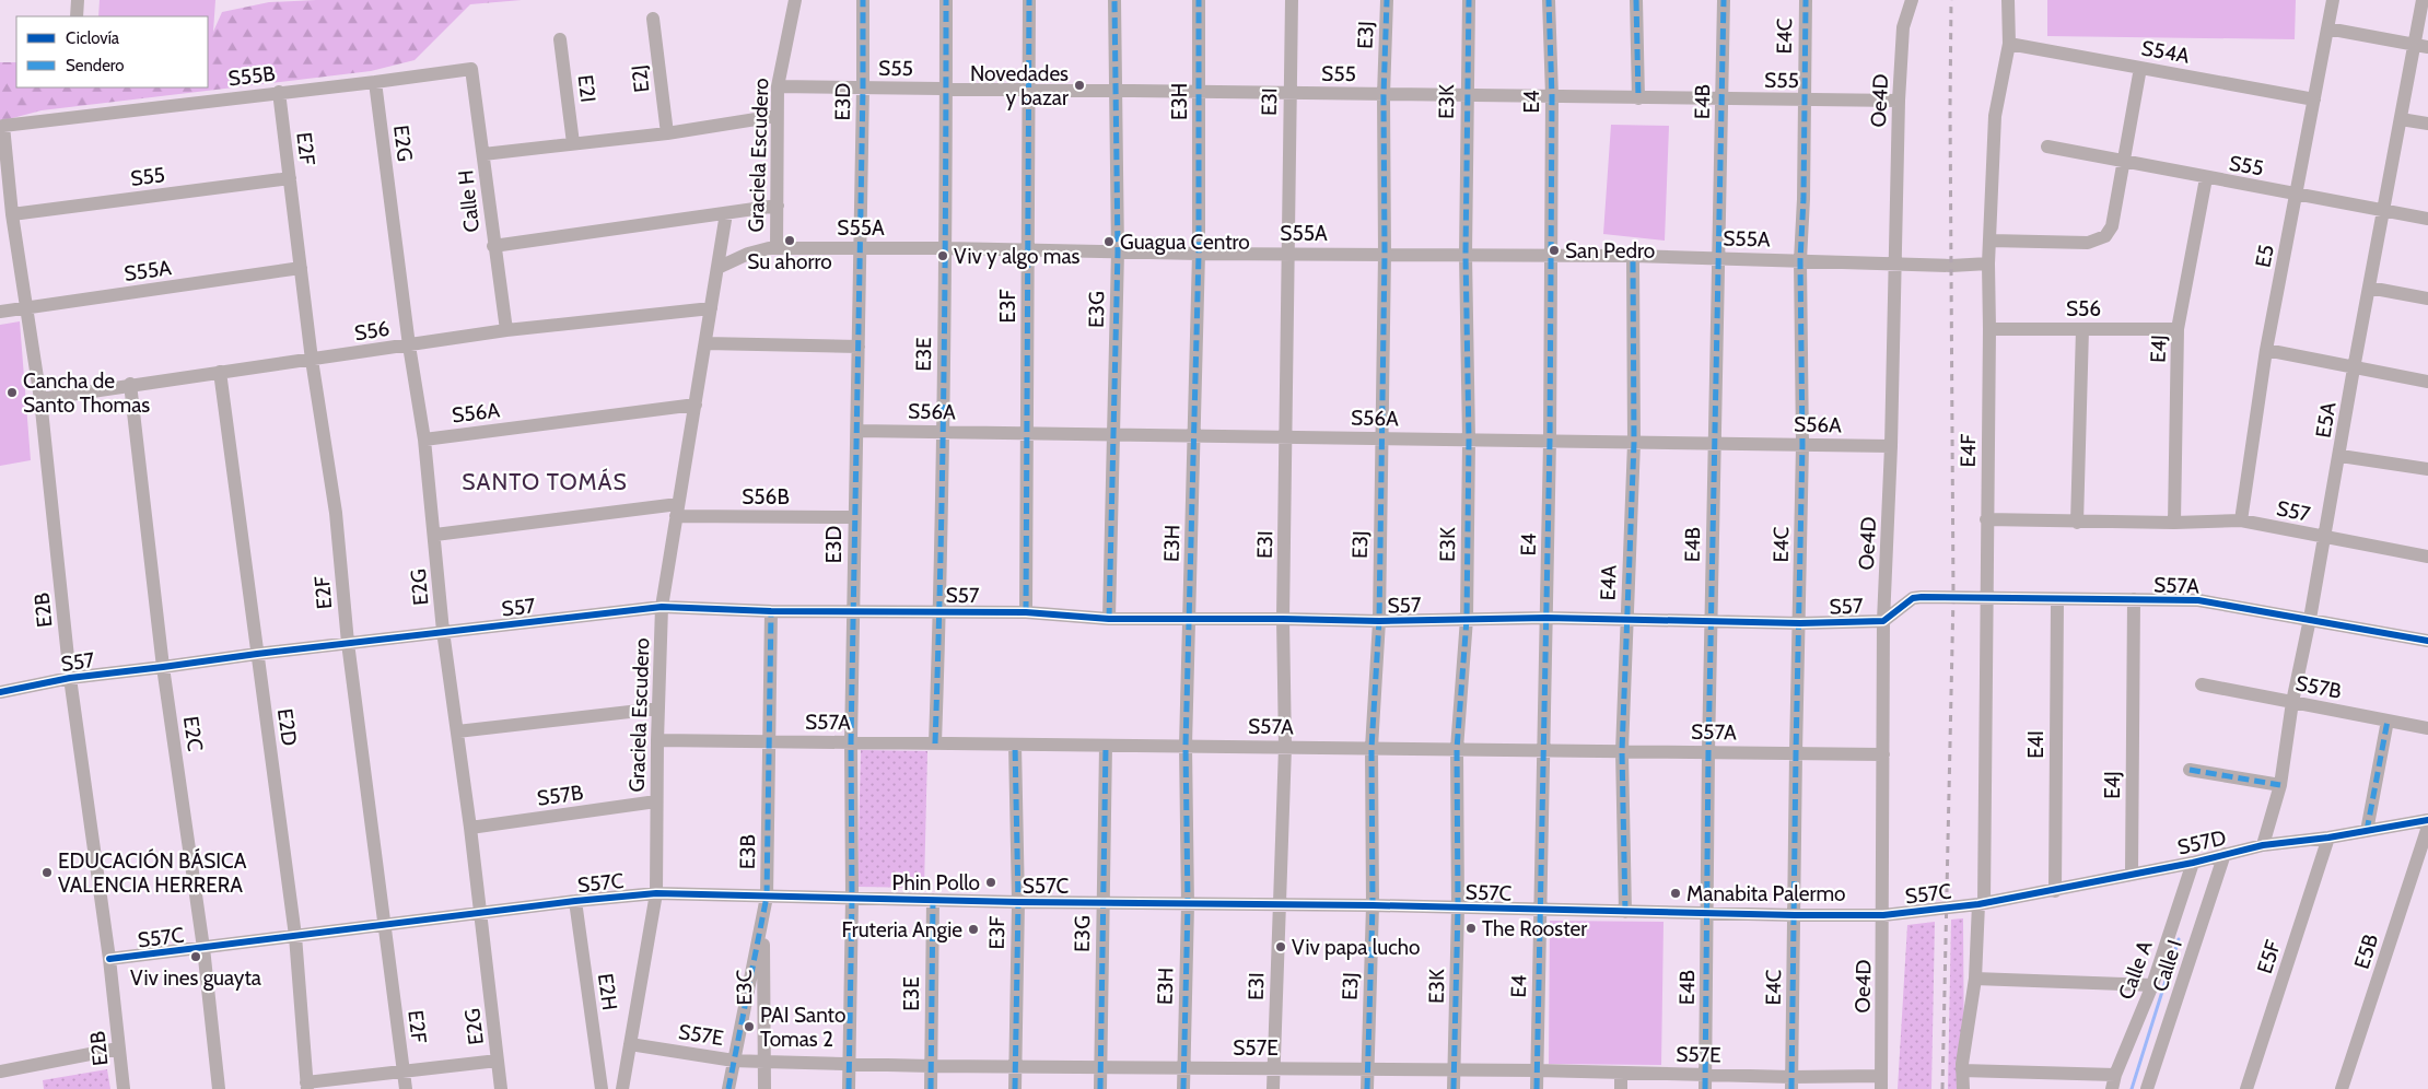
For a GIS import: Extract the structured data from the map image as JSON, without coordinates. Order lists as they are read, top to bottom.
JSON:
{
  "streets": {
    "street": [
      "E3J",
      "E4C",
      "S54A",
      "S55",
      "S55B",
      "E2J",
      "E2I",
      "Oe4D",
      "E3D",
      "E3H",
      "E3I",
      "E3K",
      "E4",
      "E4B",
      "E2G",
      "E2F",
      "Graciela Escudero",
      "Calle H",
      "S55A",
      "E5",
      "E3F",
      "S56",
      "E3G",
      "E4J",
      "E3E",
      "S56A",
      "E5A",
      "E4F",
      "S56B",
      "S57",
      "E4A",
      "S57A",
      "E2B",
      "S57B",
      "E2D",
      "E2C",
      "E4I",
      "S57D",
      "E3B",
      "S57C",
      "E5B",
      "E5F",
      "Calle I",
      "Calle A",
      "E3C",
      "E2H",
      "S57E"
    ]
  },
  "crossings": [
    ["E3J", "S55"],
    ["E3J", "S55A"],
    ["E3J", "S56A"],
    ["E3J", "S57"],
    ["E3J", "S57A"],
    ["E3J", "S57C"],
    ["E3J", "S57E"],
    ["E4C", "S55"],
    ["E4C", "S55A"],
    ["E4C", "S56A"],
    ["E4C", "S57"],
    ["E4C", "S57A"],
    ["E4C", "S57C"],
    ["E4C", "S57E"],
    ["S54A", "E5"],
    ["S54A", "E4F"],
    ["S55", "Oe4D"],
    ["S55", "E3D"],
    ["S55", "E3H"],
    ["S55", "E3I"],
    ["S55", "E3K"],
    ["S55", "E4"],
    ["S55", "E4B"],
    ["S55", "E2F"],
    ["S55", "Graciela Escudero"],
    ["S55", "E5"],
    ["S55", "E3F"],
    ["S55", "E3G"],
    ["S55", "E4J"],
    ["S55", "E3E"],
    ["S55", "E5A"],
    ["S55", "E2B"],
    ["S55B", "E2G"],
    ["S55B", "E2F"],
    ["S55B", "Calle H"],
    ["S55B", "E2B"],
    ["Oe4D", "S55A"],
    ["Oe4D", "S56A"],
    ["Oe4D", "S57"],
    ["Oe4D", "S57A"],
    ["Oe4D", "S57C"],
    ["Oe4D", "S57E"],
    ["E3D", "S55A"],
    ["E3D", "S56A"],
    ["E3D", "S56B"],
    ["E3D", "S57"],
    ["E3D", "S57A"],
    ["E3D", "S57C"],
    ["E3D", "S57E"],
    ["E3H", "S55A"],
    ["E3H", "S56A"],
    ["E3H", "S57"],
    ["E3H", "S57A"],
    ["E3H", "S57C"],
    ["E3H", "S57E"],
    ["E3I", "S55A"],
    ["E3I", "S56A"],
    ["E3I", "S57"],
    ["E3I", "S57A"],
    ["E3I", "S57C"],
    ["E3I", "S57E"],
    ["E3K", "S55A"],
    ["E3K", "S56A"],
    ["E3K", "S57"],
    ["E3K", "S57A"],
    ["E3K", "S57C"],
    ["E3K", "S57E"],
    ["E4", "S55A"],
    ["E4", "S56A"],
    ["E4", "S57"],
    ["E4", "S57A"],
    ["E4", "S57C"],
    ["E4", "S57E"],
    ["E4B", "S55A"],
    ["E4B", "S56A"],
    ["E4B", "S57"],
    ["E4B", "S57A"],
    ["E4B", "S57C"],
    ["E4B", "S57E"],
    ["E2G", "S56"],
    ["E2G", "S56A"],
    ["E2G", "S56B"],
    ["E2G", "S57"],
    ["E2G", "S57B"],
    ["E2G", "S57C"],
    ["E2F", "S55A"],
    ["E2F", "S56"],
    ["E2F", "S57"],
    ["E2F", "S57C"],
    ["Graciela Escudero", "S55A"],
    ["Graciela Escudero", "S56"],
    ["Graciela Escudero", "S56A"],
    ["Graciela Escudero", "S56B"],
    ["Graciela Escudero", "S57"],
    ["Graciela Escudero", "S57A"],
    ["Graciela Escudero", "S57B"],
    ["Graciela Escudero", "S57C"],
    ["Graciela Escudero", "S57E"],
    ["Calle H", "S56"],
    ["S55A", "E3F"],
    ["S55A", "E3G"],
    ["S55A", "E3E"],
    ["S55A", "E4F"],
    ["S55A", "E4A"],
    ["S55A", "E2B"],
    ["E5", "S57"],
    ["E3F", "S56A"],
    ["E3F", "S57"],
    ["E3F", "S57A"],
    ["E3F", "S57C"],
    ["E3F", "S57E"],
    ["S56", "E4J"],
    ["S56", "E4F"],
    ["S56", "E2B"],
    ["S56", "E2D"],
    ["S56", "E2C"],
    ["E3G", "S56A"],
    ["E3G", "S57"],
    ["E3G", "S57A"],
    ["E3G", "S57C"],
    ["E3G", "S57E"],
    ["E4J", "S57"],
    ["E4J", "S57A"],
    ["E4J", "S57D"],
    ["E3E", "S56A"],
    ["E3E", "S57"],
    ["E3E", "S57A"],
    ["E3E", "S57C"],
    ["E3E", "S57E"],
    ["S56A", "E4A"],
    ["E5A", "S57"],
    ["E5A", "S57A"],
    ["E5A", "S57B"],
    ["E5A", "S57D"],
    ["E4F", "S57"],
    ["E4F", "S57A"],
    ["E4F", "S57D"],
    ["E4F", "S57C"],
    ["S57", "E4A"],
    ["S57", "S57A"],
    ["S57", "E2B"],
    ["S57", "E2D"],
    ["S57", "E2C"],
    ["S57", "E3B"],
    ["E4A", "S57A"],
    ["E4A", "S57C"],
    ["S57A", "E4I"],
    ["S57A", "E3B"],
    ["E2B", "S57C"],
    ["E2D", "S57C"],
    ["E2C", "S57C"],
    ["E4I", "S57D"],
    ["S57D", "S57C"],
    ["S57D", "E5F"],
    ["S57D", "Calle I"],
    ["S57D", "Calle A"],
    ["E3B", "S57C"],
    ["E3B", "E3C"],
    ["E3B", "S57E"],
    ["S57C", "E2H"],
    ["E3C", "S57E"]
  ],
  "districts": ["SANTO TOMÁS"],
  "places": [
    "Novedades y bazar",
    "Su ahorro",
    "Guagua Centro",
    "San Pedro",
    "Viv y algo mas",
    "Cancha de Santo Thomas",
    "EDUCACIÓN BÁSICA VALENCIA HERRERA",
    "Phin Pollo",
    "Manabita Palermo",
    "The Rooster",
    "Fruteria Angie",
    "Viv papa lucho",
    "Viv ines guayta",
    "PAI Santo Tomas 2"
  ],
  "legend": ["Ciclovía", "Sendero"]
}
